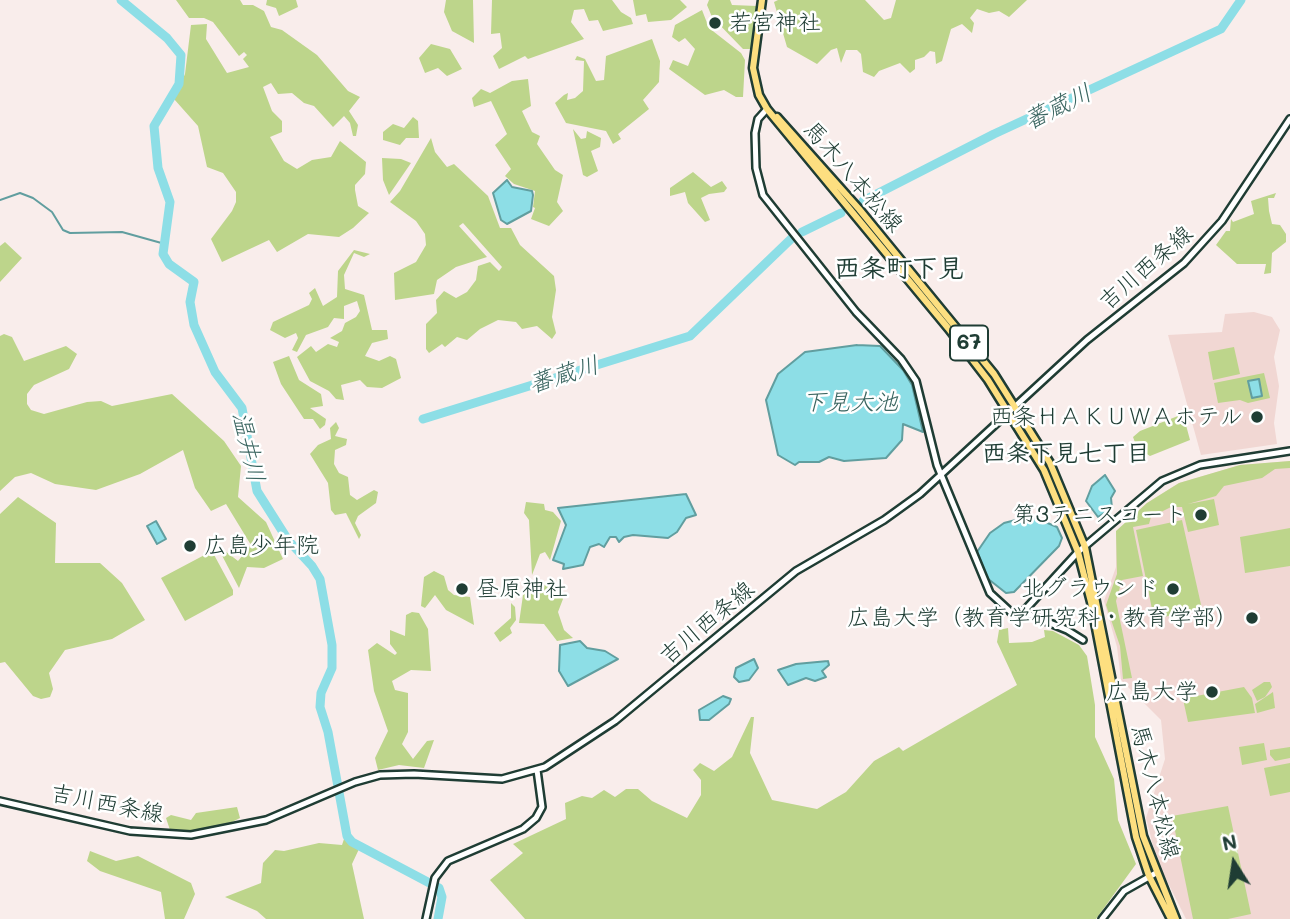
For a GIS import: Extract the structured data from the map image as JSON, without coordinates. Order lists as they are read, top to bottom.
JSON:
{
  "streets": {
    "main road": ["馬木八本松線", "吉川西条線", "67"]
  },
  "crossings": [
    ["馬木八本松線", "吉川西条線"]
  ],
  "districts": ["西条町下見", "西条下見七丁目"],
  "water": ["蕃蔵川", "下見大池", "温井川"],
  "places": [
    "若宮神社",
    "西条ＨＡＫＵＷＡホテル",
    "第3テニスコート",
    "広島少年院",
    "昼原神社",
    "北グラウンド",
    "広島大学（教育学研究科・教育学部）",
    "広島大学"
  ],
  "north": "top"
}
